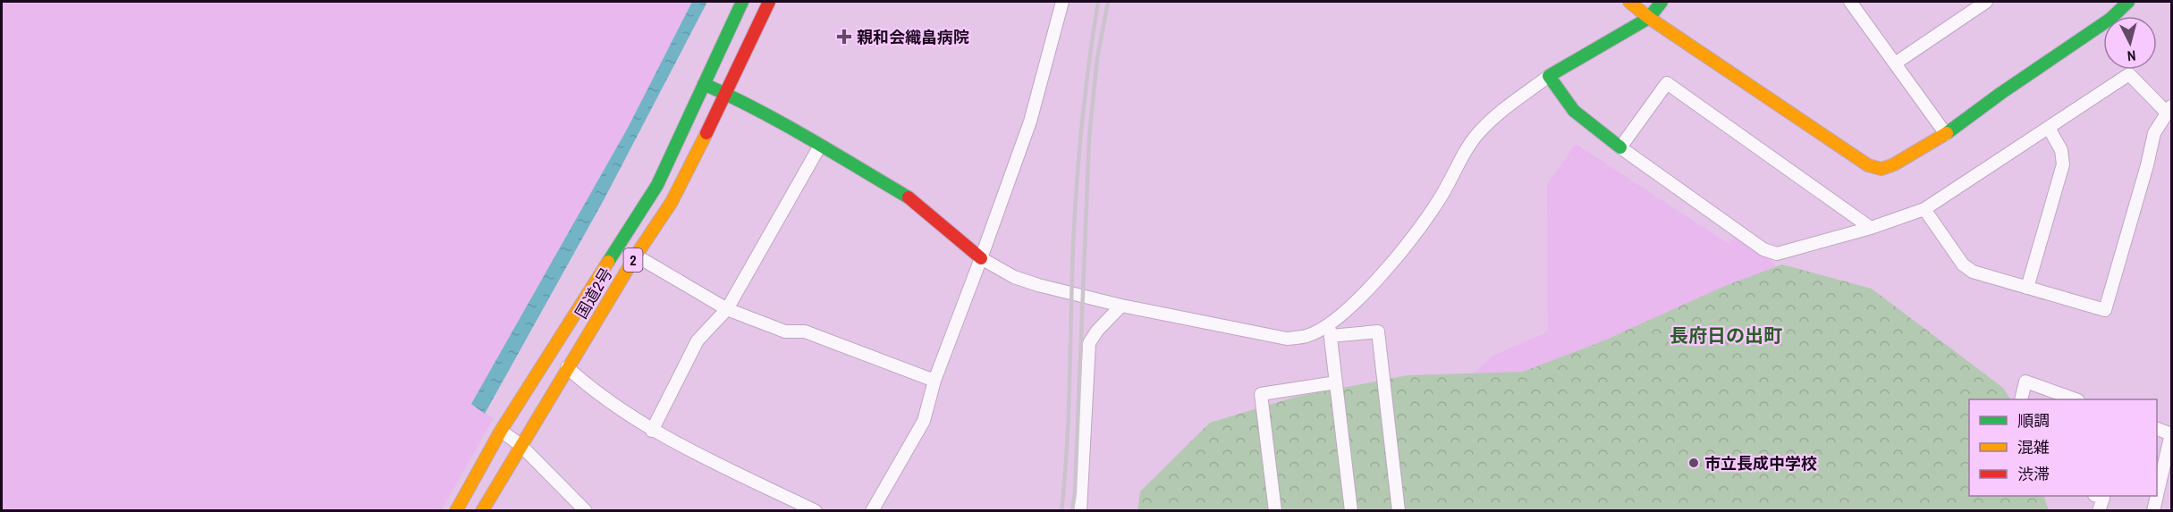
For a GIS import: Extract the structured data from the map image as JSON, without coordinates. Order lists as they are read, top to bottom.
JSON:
{
  "streets": {
    "main road": ["2", "国道2号"]
  },
  "districts": ["長府日の出町"],
  "places": {
    "health": ["親和会織畠病院"],
    "other": ["市立長成中学校"]
  },
  "legend": ["順調", "混雑", "渋滞"],
  "north": "bottom"
}
